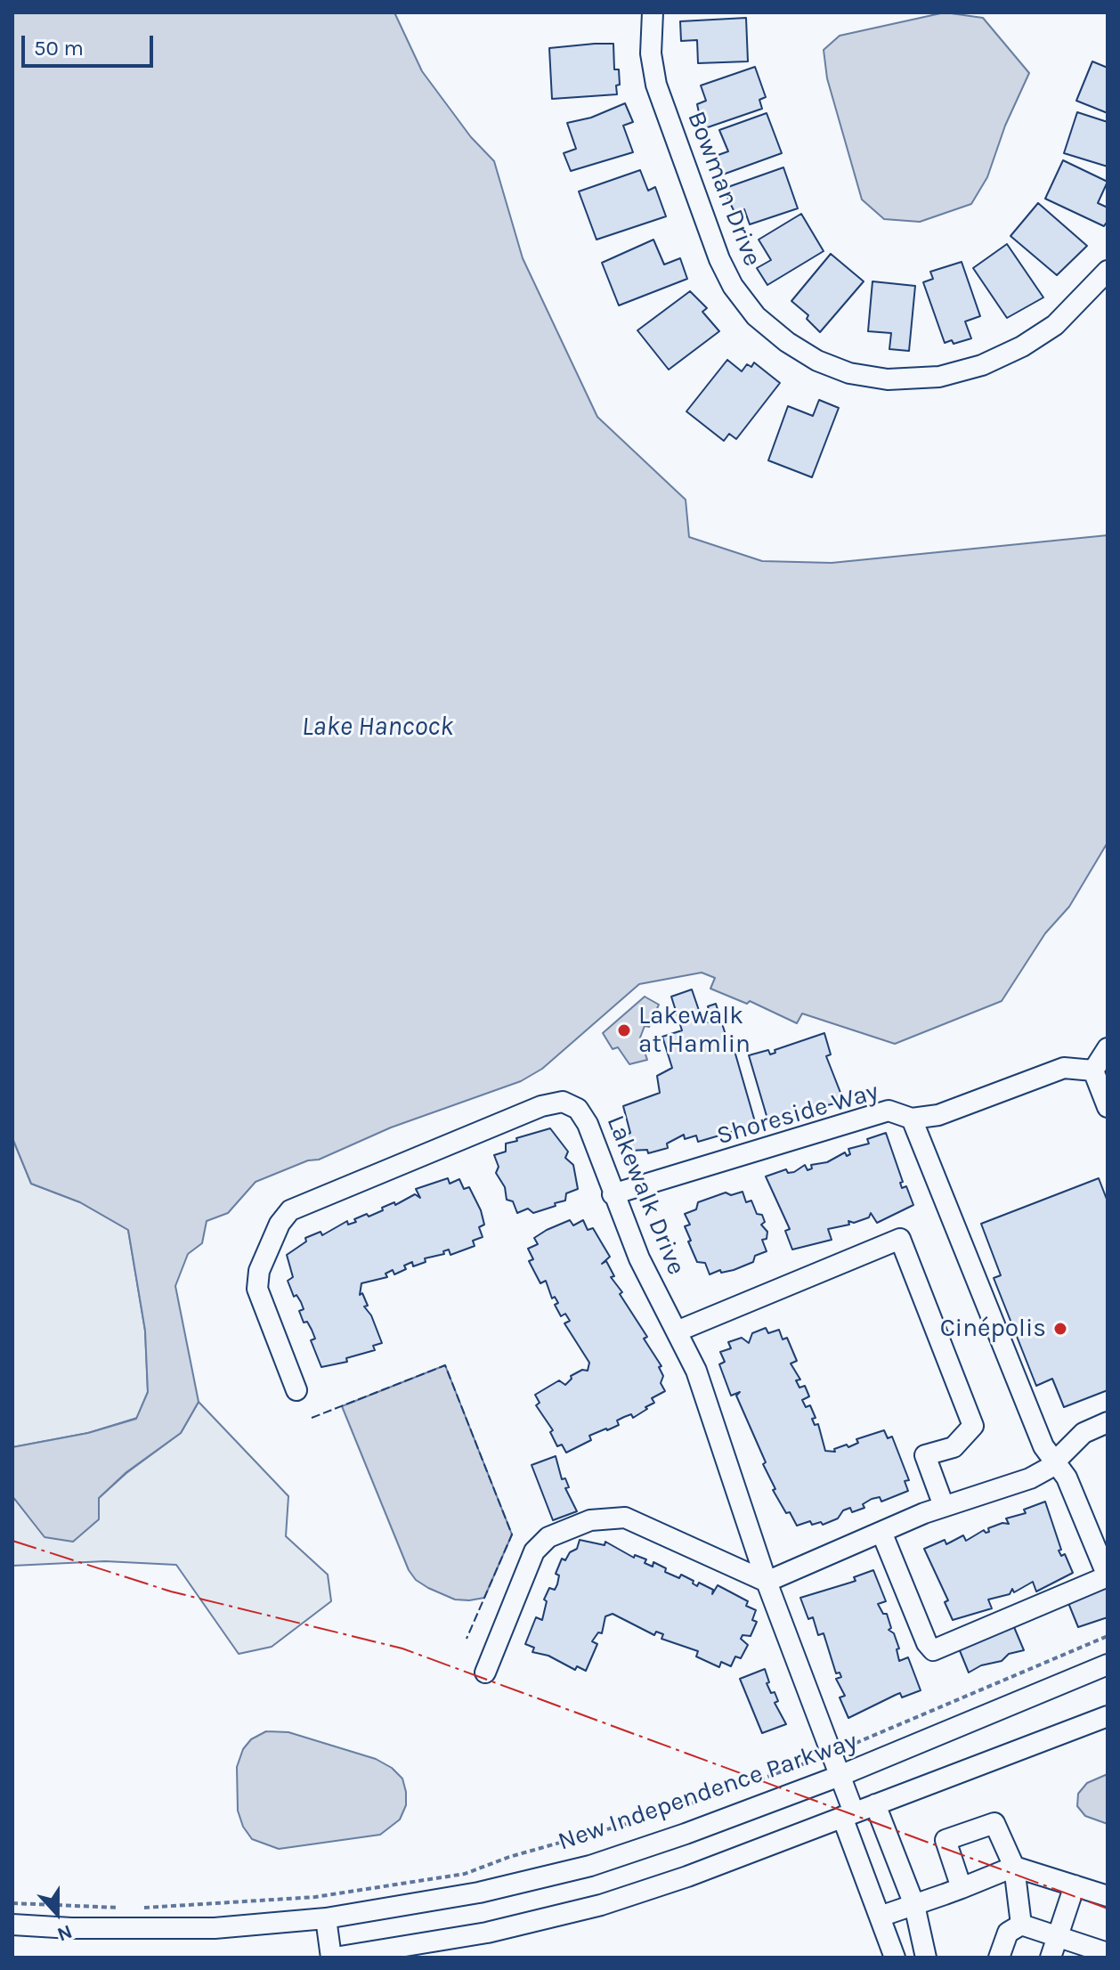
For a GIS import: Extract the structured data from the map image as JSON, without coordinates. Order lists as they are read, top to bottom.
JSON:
{
  "streets": {
    "street": [
      "Bowman Drive",
      "Shoreside Way",
      "Lakewalk Drive",
      "New Independence Parkway"
    ]
  },
  "crossings": [
    ["Shoreside Way", "Lakewalk Drive"],
    ["Lakewalk Drive", "New Independence Parkway"]
  ],
  "water": ["Lake Hancock"],
  "places": ["Lakewalk at Hamlin", "Cinépolis"],
  "scale_bar": "50 m",
  "north": "bottom"
}
